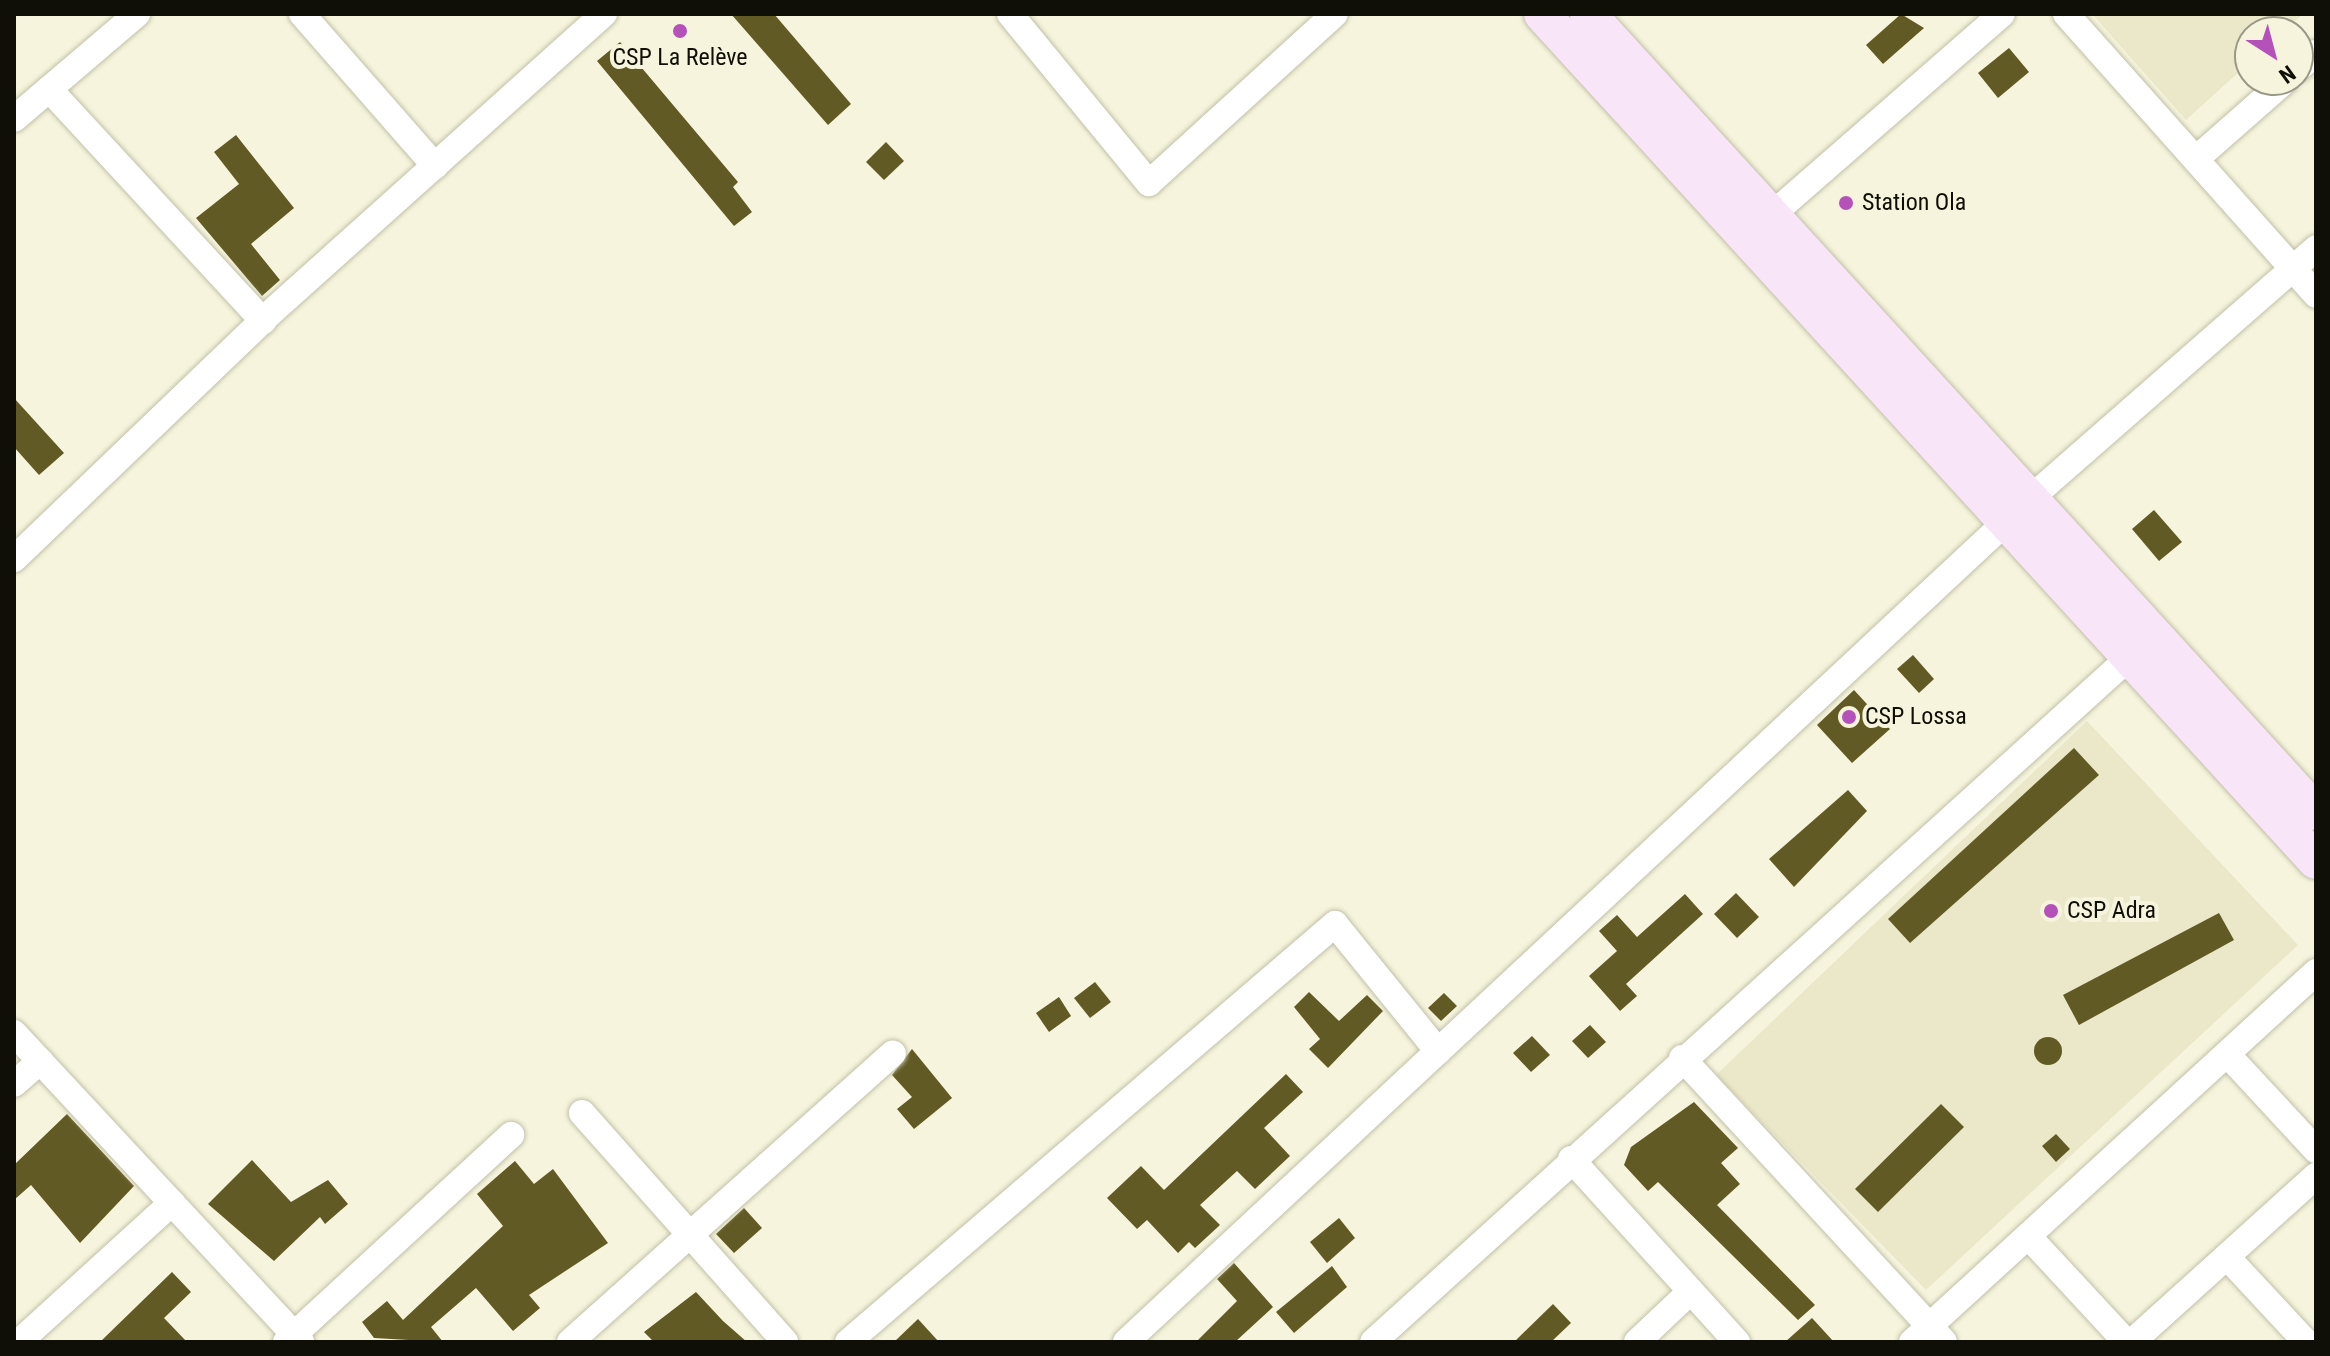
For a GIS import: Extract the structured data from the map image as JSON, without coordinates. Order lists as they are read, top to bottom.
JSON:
{
  "places": [
    "CSP La Relève",
    "Station Ola",
    "CSP Lossa",
    "CSP Adra"
  ],
  "north": "bottom right"
}
